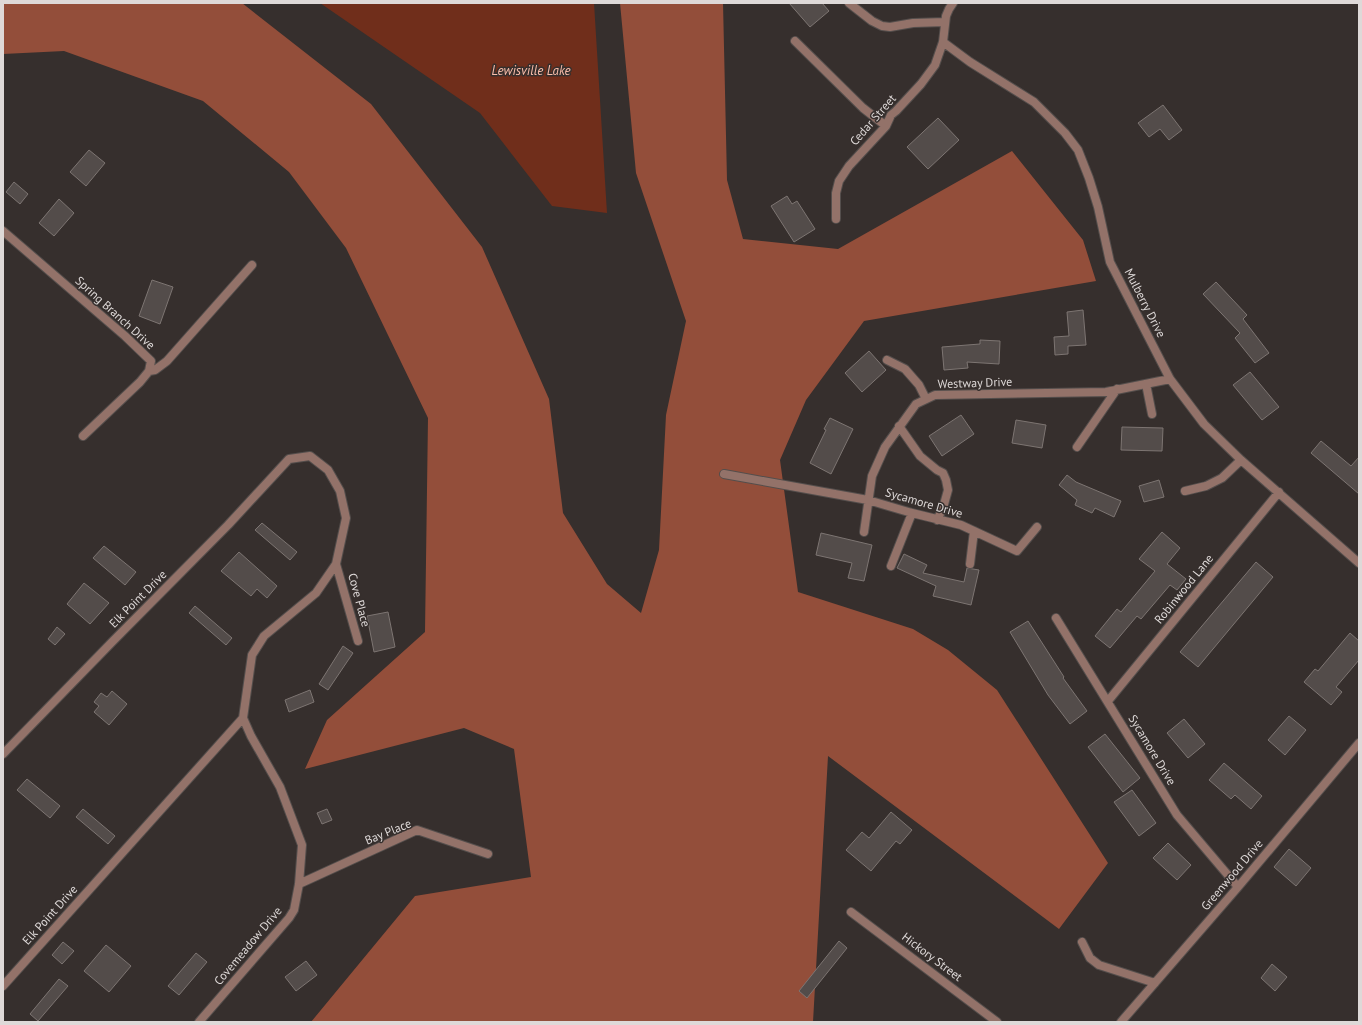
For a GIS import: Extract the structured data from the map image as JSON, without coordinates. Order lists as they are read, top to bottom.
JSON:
{
  "streets": {
    "street": [
      "Cedar Street",
      "Mulberry Drive",
      "Spring Branch Drive",
      "Westway Drive",
      "Sycamore Drive",
      "Robinwood Lane",
      "Elk Point Drive",
      "Cove Place",
      "Bay Place",
      "Greenwood Drive",
      "Covemeadow Drive",
      "Hickory Street"
    ]
  },
  "crossings": [
    ["Cedar Street", "Mulberry Drive"],
    ["Mulberry Drive", "Westway Drive"],
    ["Mulberry Drive", "Robinwood Lane"],
    ["Westway Drive", "Sycamore Drive"],
    ["Sycamore Drive", "Robinwood Lane"],
    ["Sycamore Drive", "Greenwood Drive"],
    ["Elk Point Drive", "Cove Place"],
    ["Elk Point Drive", "Covemeadow Drive"],
    ["Bay Place", "Covemeadow Drive"]
  ],
  "water": ["Lewisville Lake"]
}
